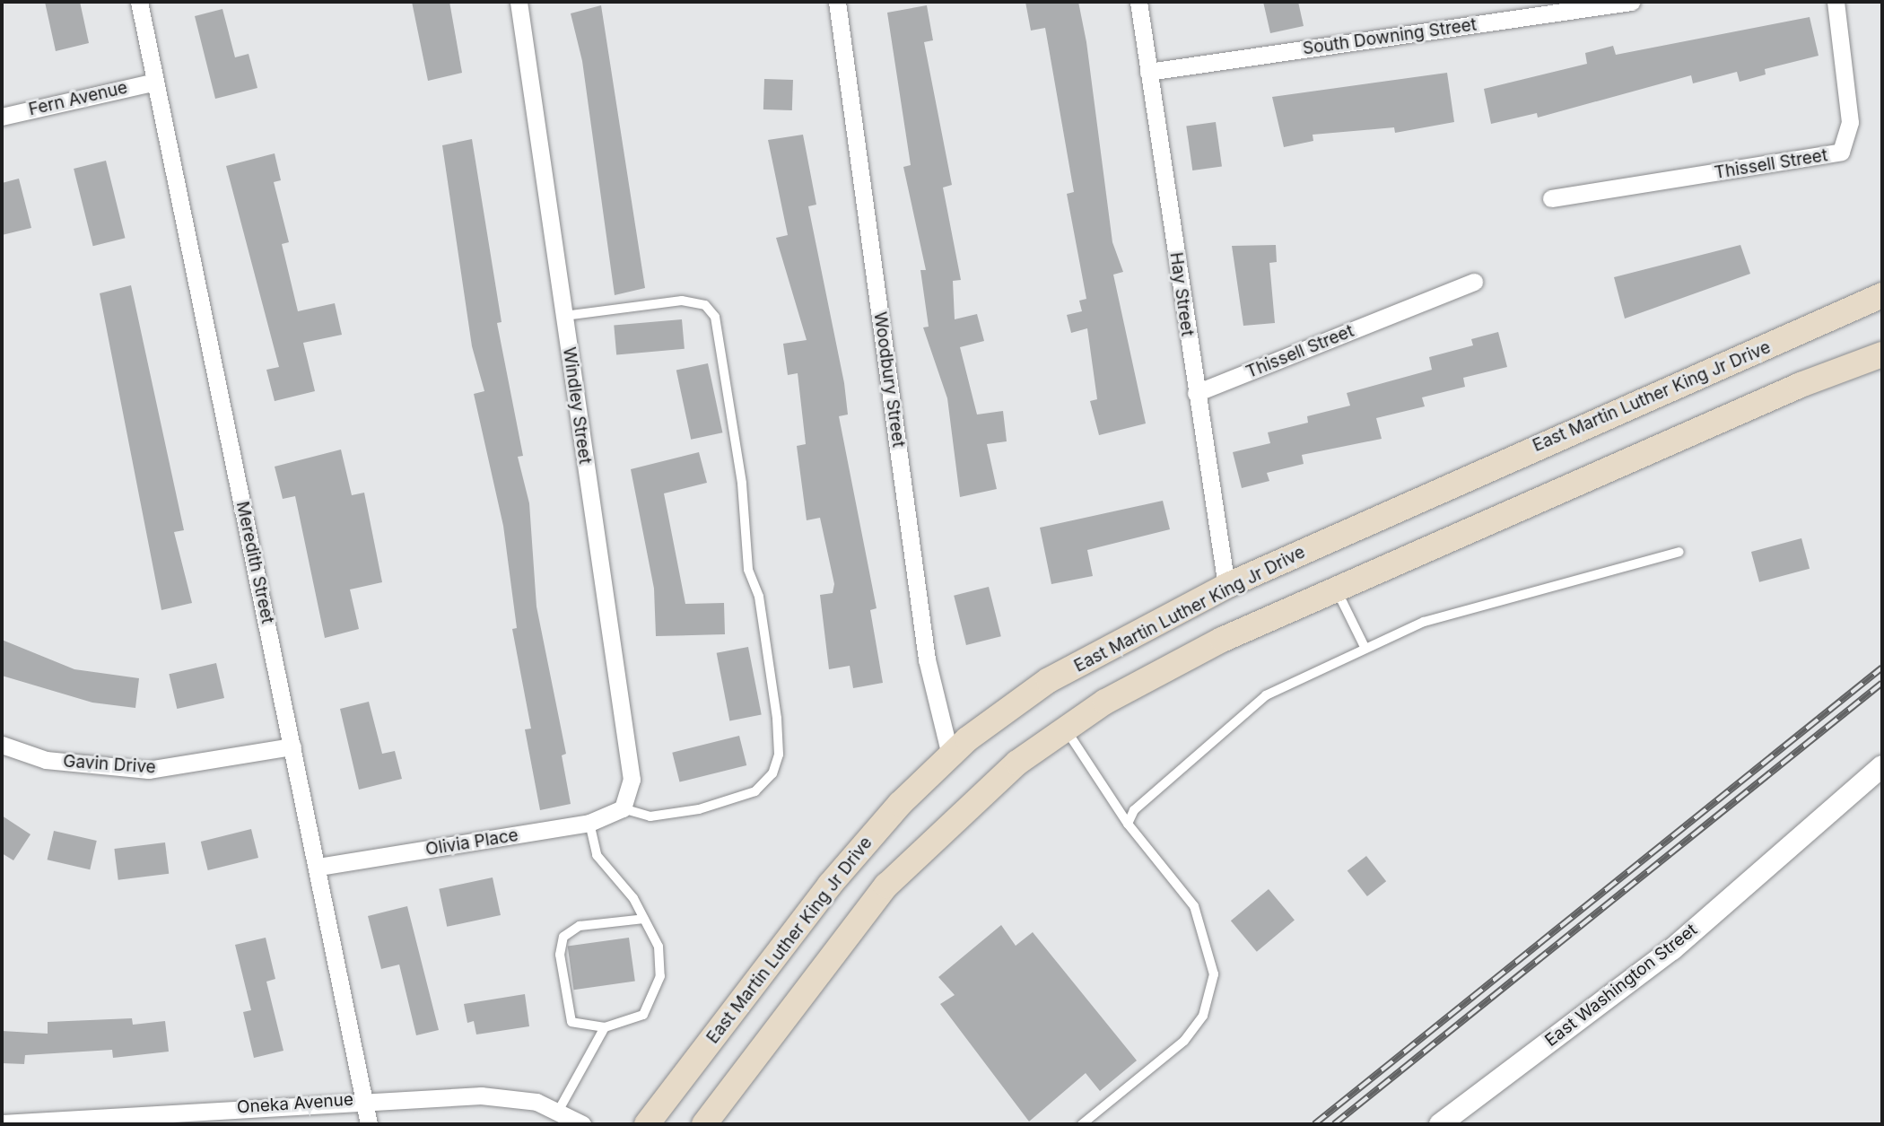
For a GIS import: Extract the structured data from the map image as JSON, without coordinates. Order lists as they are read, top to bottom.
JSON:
{
  "streets": {
    "main road": ["East Martin Luther King Jr Drive"],
    "street": [
      "South Downing Street",
      "Fern Avenue",
      "Thissell Street",
      "Hay Street",
      "Woodbury Street",
      "Windley Street",
      "Meredith Street",
      "Gavin Drive",
      "Olivia Place",
      "East Washington Street",
      "Oneka Avenue"
    ]
  },
  "crossings": [
    ["South Downing Street", "Hay Street"],
    ["Fern Avenue", "Meredith Street"],
    ["Thissell Street", "Hay Street"],
    ["Hay Street", "East Martin Luther King Jr Drive"],
    ["Woodbury Street", "East Martin Luther King Jr Drive"],
    ["Windley Street", "Olivia Place"],
    ["Meredith Street", "Gavin Drive"],
    ["Meredith Street", "Olivia Place"],
    ["Meredith Street", "Oneka Avenue"]
  ]
}
